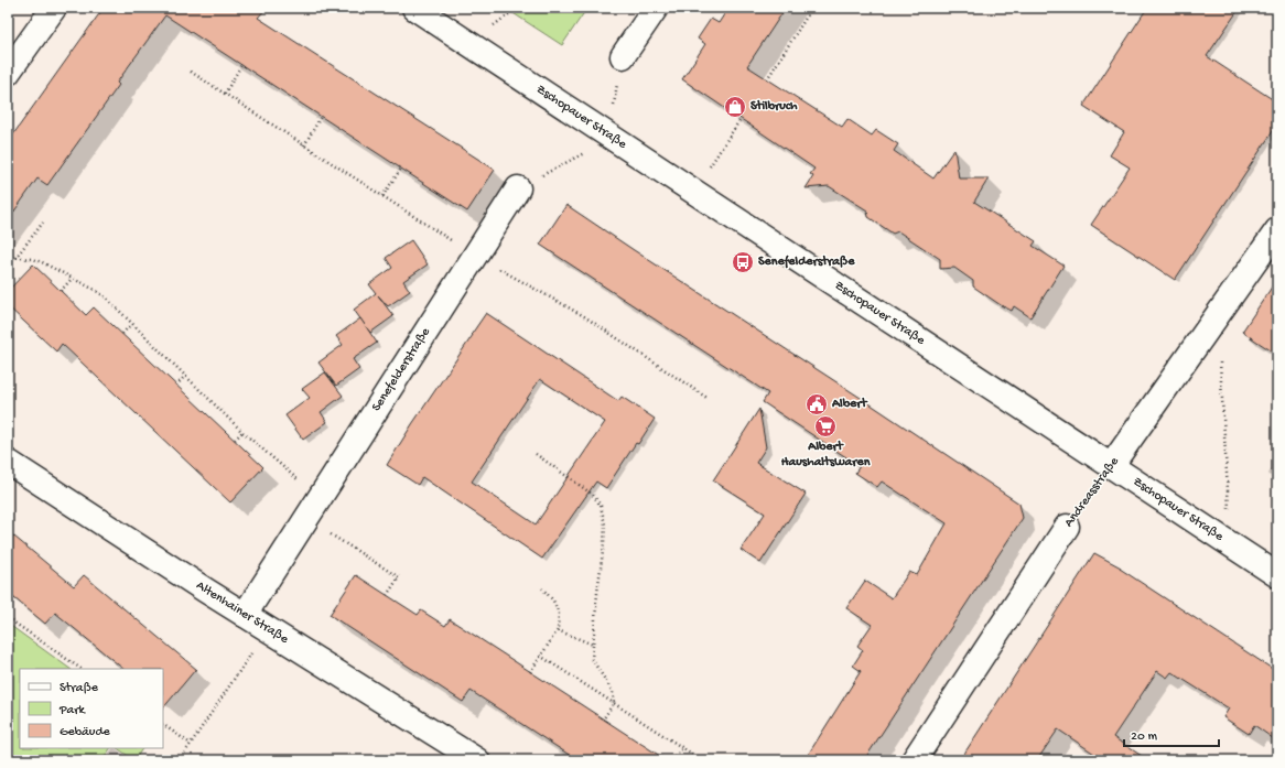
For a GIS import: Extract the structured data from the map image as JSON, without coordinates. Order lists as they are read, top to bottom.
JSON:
{
  "streets": {
    "street": [
      "Zschopauer Straße",
      "Senefelderstraße",
      "Andreasstraße",
      "Altenhainer Straße"
    ]
  },
  "crossings": [
    ["Zschopauer Straße", "Andreasstraße"],
    ["Senefelderstraße", "Altenhainer Straße"]
  ],
  "places": {
    "shop": ["Stilbruch"],
    "bus stop": ["Senefelderstraße"],
    "public building": ["Albert"],
    "supermarket": ["Albert Haushaltswaren"]
  },
  "legend": ["Straße", "Park", "Gebäude"],
  "scale_bar": "20 m"
}
